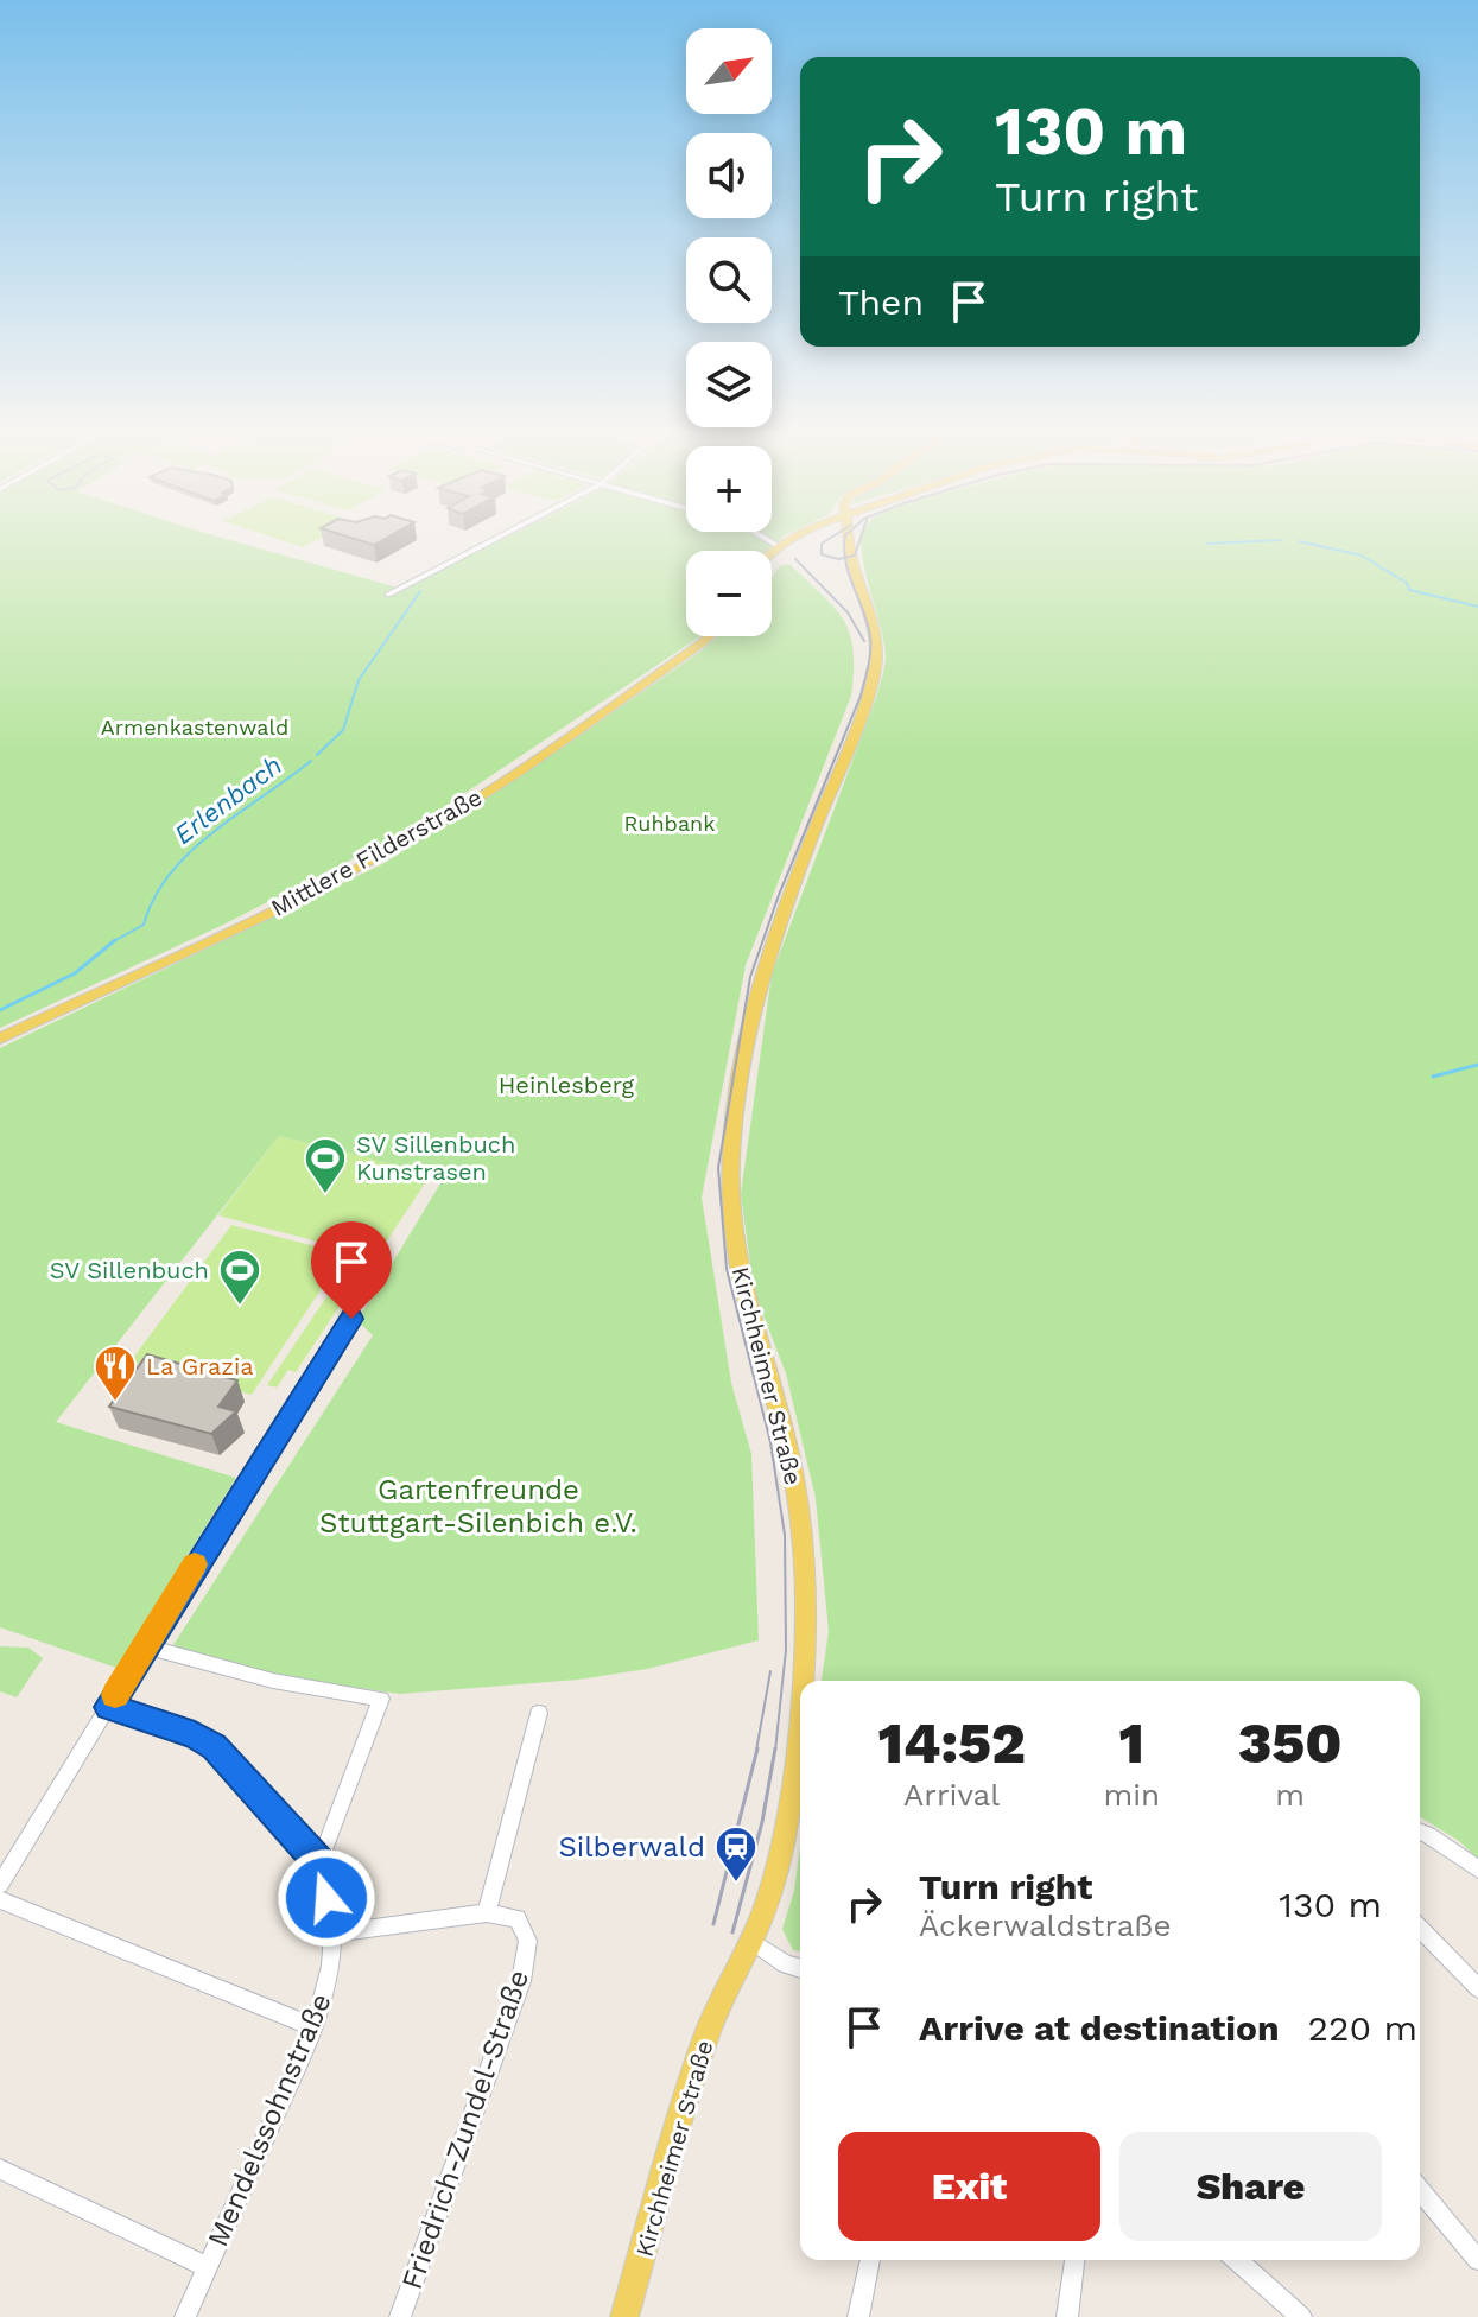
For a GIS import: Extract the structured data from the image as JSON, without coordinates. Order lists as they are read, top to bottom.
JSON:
{
  "streets": {
    "main road": ["Mittlere Filderstraße", "Kirchheimer Straße"],
    "street": ["Mendelssohnstraße", "Friedrich-Zundel-Straße"]
  },
  "water": ["Erlenbach"],
  "parks": [
    "Armenkastenwald",
    "Ruhbank",
    "Heinlesberg",
    "Gartenfreunde Stuttgart-Silenbich e.V."
  ],
  "places": {
    "sports": ["SV Sillenbuch Kunstrasen", "SV Sillenbuch"],
    "restaurant": ["La Grazia"],
    "station": ["Silberwald"]
  },
  "north": "top right",
  "page": {
    "map_buttons": ["+", "−"],
    "turn": ["130 m", "Turn right"],
    "then": "Then",
    "eta": [
      "14:52",
      "Arrival",
      "1",
      "min",
      "350",
      "m"
    ],
    "list": [
      {
        "name": "Turn right",
        "note": "Äckerwaldstraße",
        "value": "130 m"
      },
      {
        "name": "Arrive at destination",
        "value": "220 m"
      }
    ],
    "buttons": ["Exit", "Share"]
  }
}
